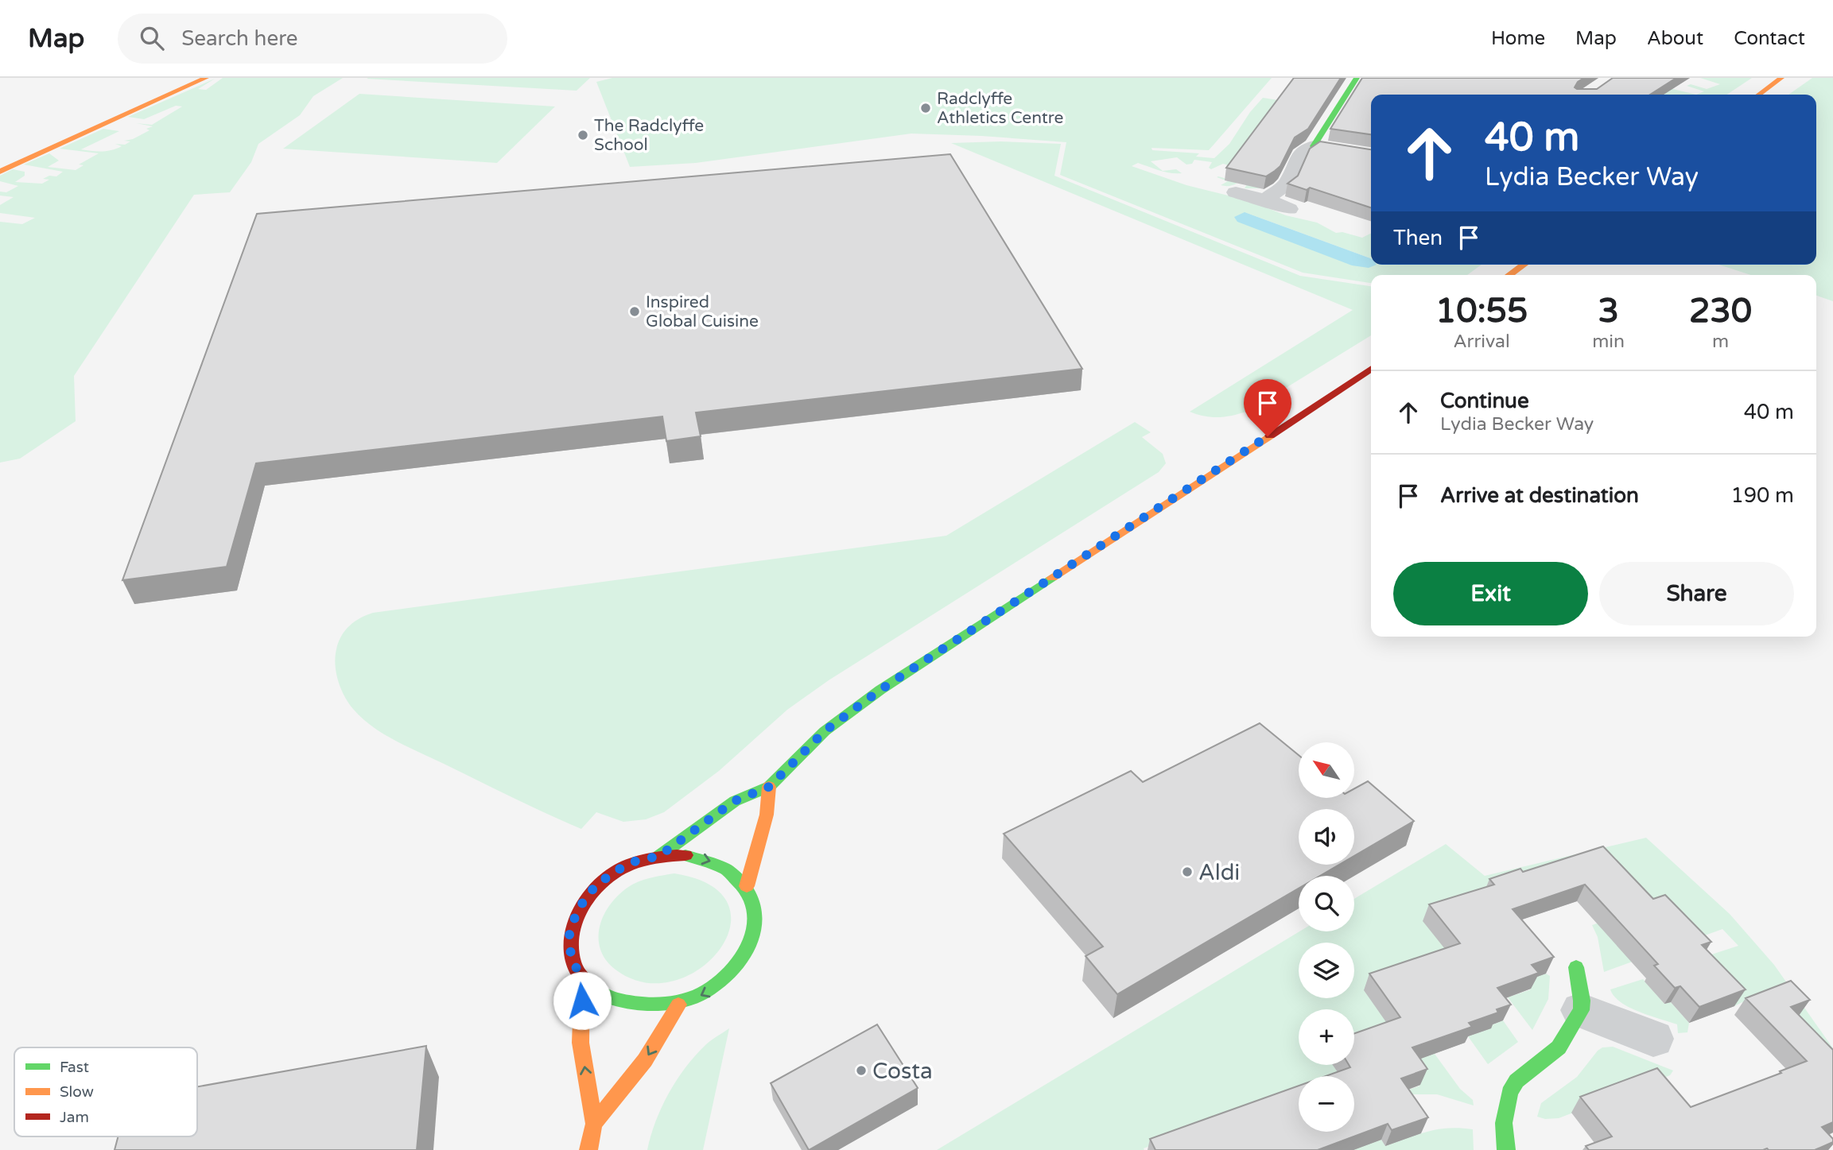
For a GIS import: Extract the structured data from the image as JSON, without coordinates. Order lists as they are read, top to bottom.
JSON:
{
  "places": [
    "Radclyffe Athletics Centre",
    "The Radclyffe School",
    "Inspired Global Cuisine",
    "Aldi",
    "Costa"
  ],
  "legend": ["Fast", "Slow", "Jam"],
  "north": "top left",
  "page": {
    "header": "Map",
    "search": "Search here",
    "nav": [
      "Home",
      "Map",
      "About",
      "Contact"
    ],
    "turn": ["40 m", "Lydia Becker Way"],
    "then": "Then",
    "eta": [
      "10:55",
      "Arrival",
      "3",
      "min",
      "230",
      "m"
    ],
    "list": [
      {
        "name": "Continue",
        "note": "Lydia Becker Way",
        "value": "40 m"
      },
      {
        "name": "Arrive at destination",
        "value": "190 m"
      }
    ],
    "buttons": ["Exit", "Share"],
    "map_buttons": ["+", "−"]
  }
}
